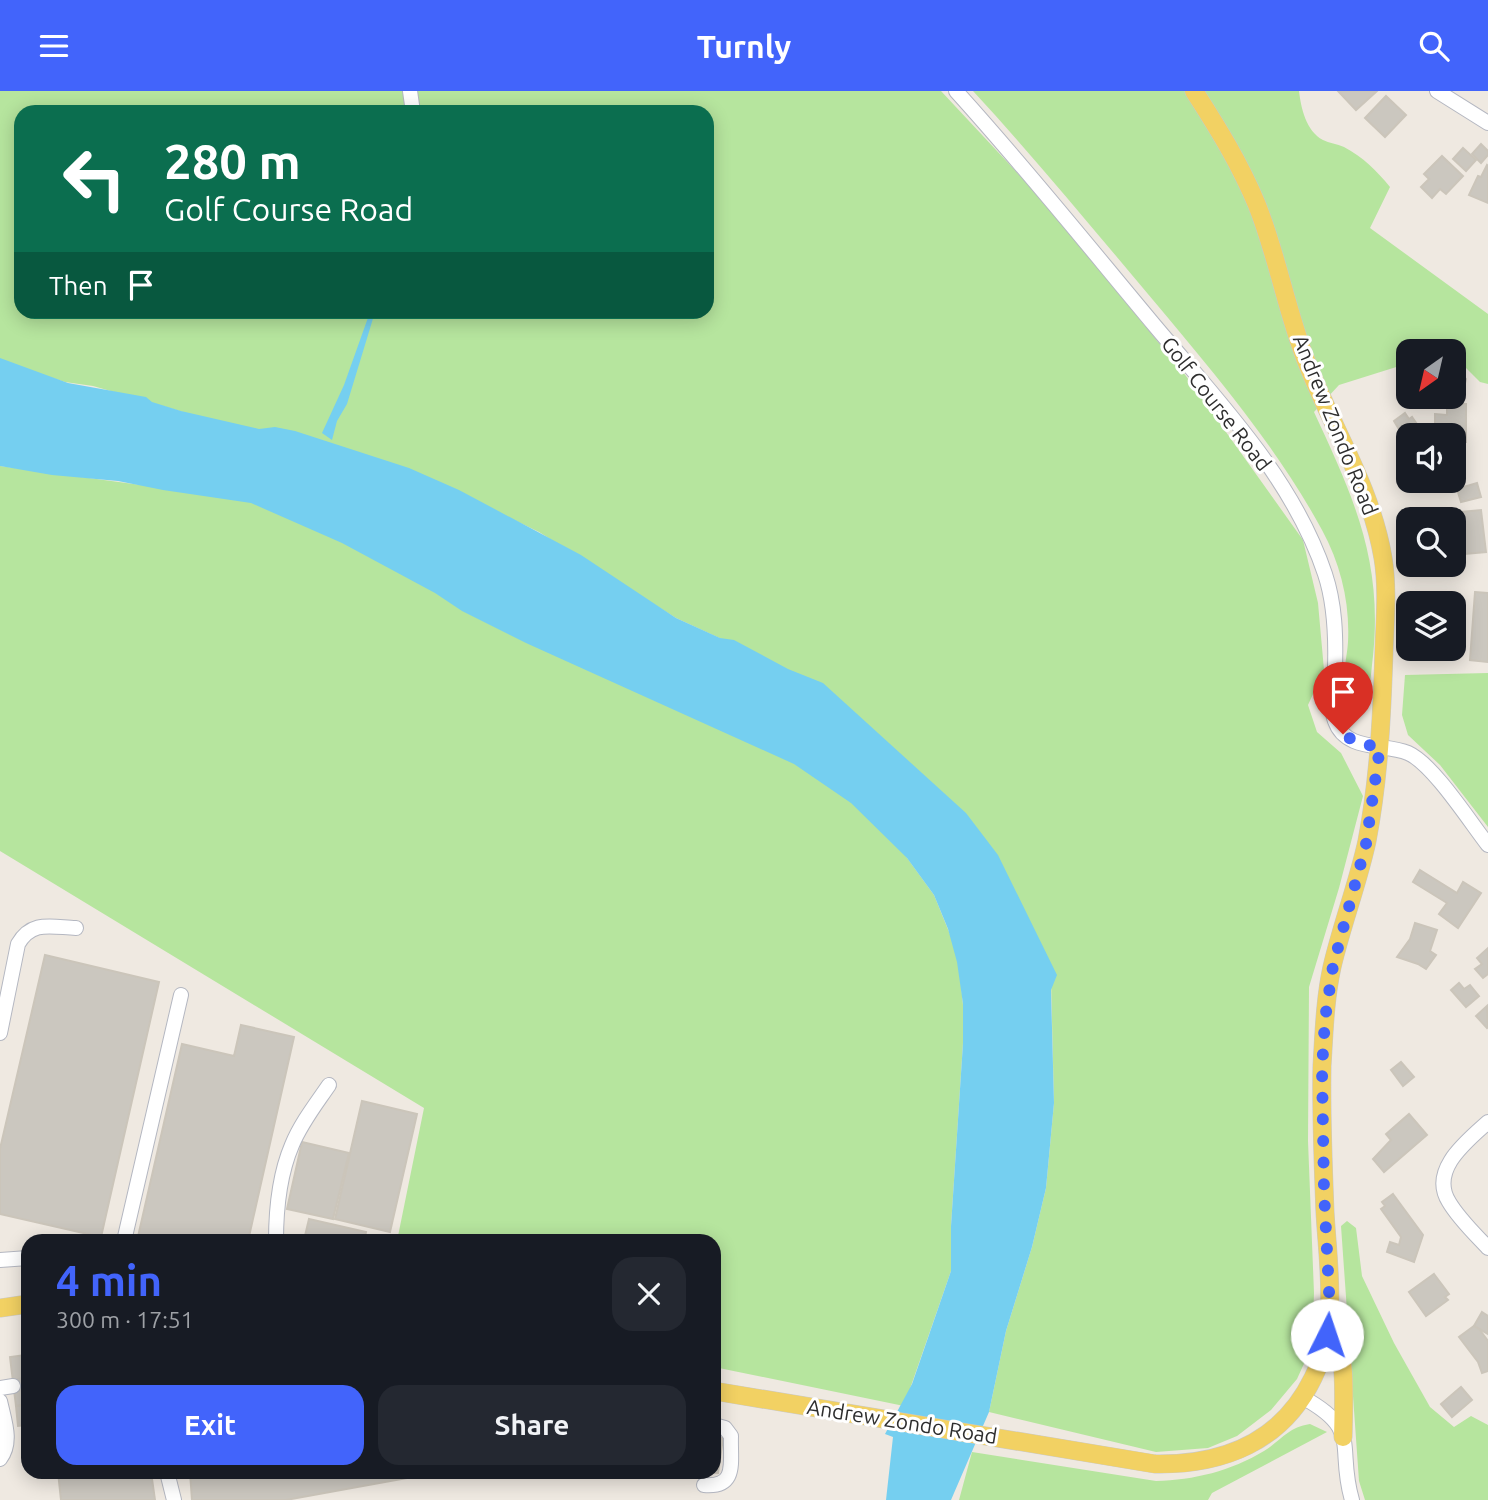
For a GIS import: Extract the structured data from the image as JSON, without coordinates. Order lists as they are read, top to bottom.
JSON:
{
  "streets": {
    "main road": ["Andrew Zondo Road"],
    "street": ["Golf Course Road"]
  },
  "crossings": [
    ["Golf Course Road", "Andrew Zondo Road"]
  ],
  "north": "bottom left",
  "page": {
    "header": "Turnly",
    "turn": ["280 m", "Golf Course Road"],
    "then": "Then",
    "heading": ["4 min", "300 m · 17:51"],
    "buttons": ["Exit", "Share"]
  }
}
